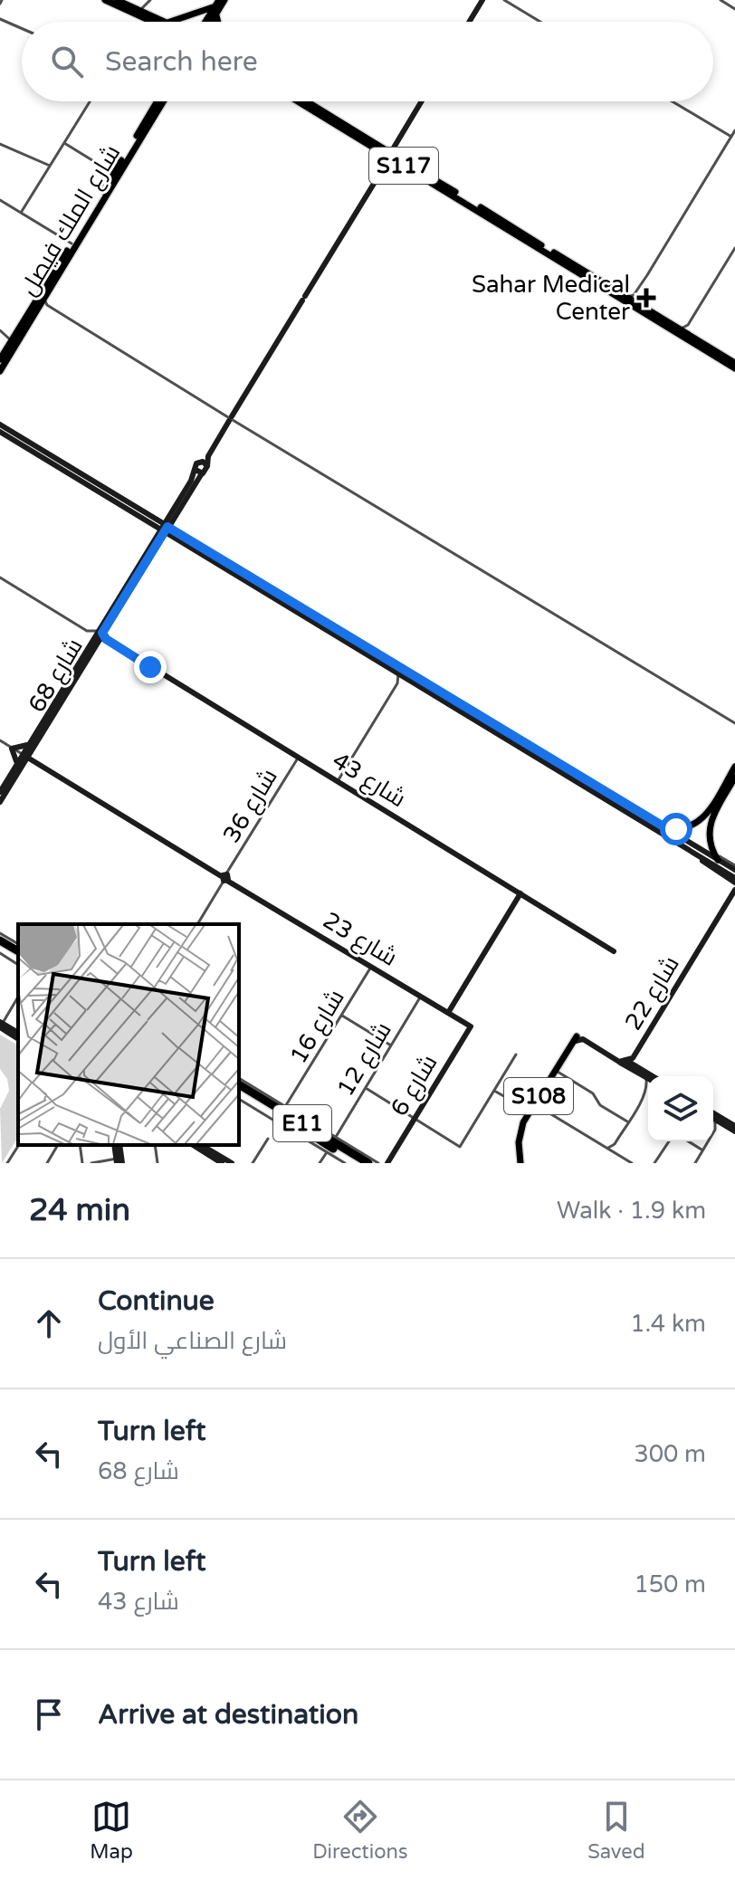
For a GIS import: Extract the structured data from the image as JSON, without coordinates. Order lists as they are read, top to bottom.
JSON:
{
  "streets": {
    "highway": ["E11"],
    "main road": ["S117", "شارع الملك فيصل", "S108"],
    "street": [
      "شارع 68",
      "شارع 43",
      "شارع 36",
      "شارع 23",
      "شارع 22",
      "شارع 16",
      "شارع 12",
      "شارع 6"
    ]
  },
  "crossings": [
    ["شارع 68", "شارع 43"],
    ["شارع 68", "شارع 23"],
    ["شارع 43", "شارع 36"],
    ["شارع 36", "شارع 23"],
    ["شارع 23", "شارع 16"],
    ["شارع 23", "شارع 12"],
    ["شارع 23", "شارع 6"],
    ["شارع 22", "S108"],
    ["شارع 16", "E11"]
  ],
  "places": {
    "health": ["Sahar Medical Center"]
  },
  "page": {
    "search": "Search here",
    "heading": ["24 min", "Walk · 1.9 km"],
    "list": [
      ["Continue", "شارع الصناعي الأول", "1.4 km"],
      ["Turn left", "شارع 68", "300 m"],
      ["Turn left", "شارع 43", "150 m"],
      "Arrive at destination"
    ],
    "nav": ["Map", "Directions", "Saved"]
  }
}
